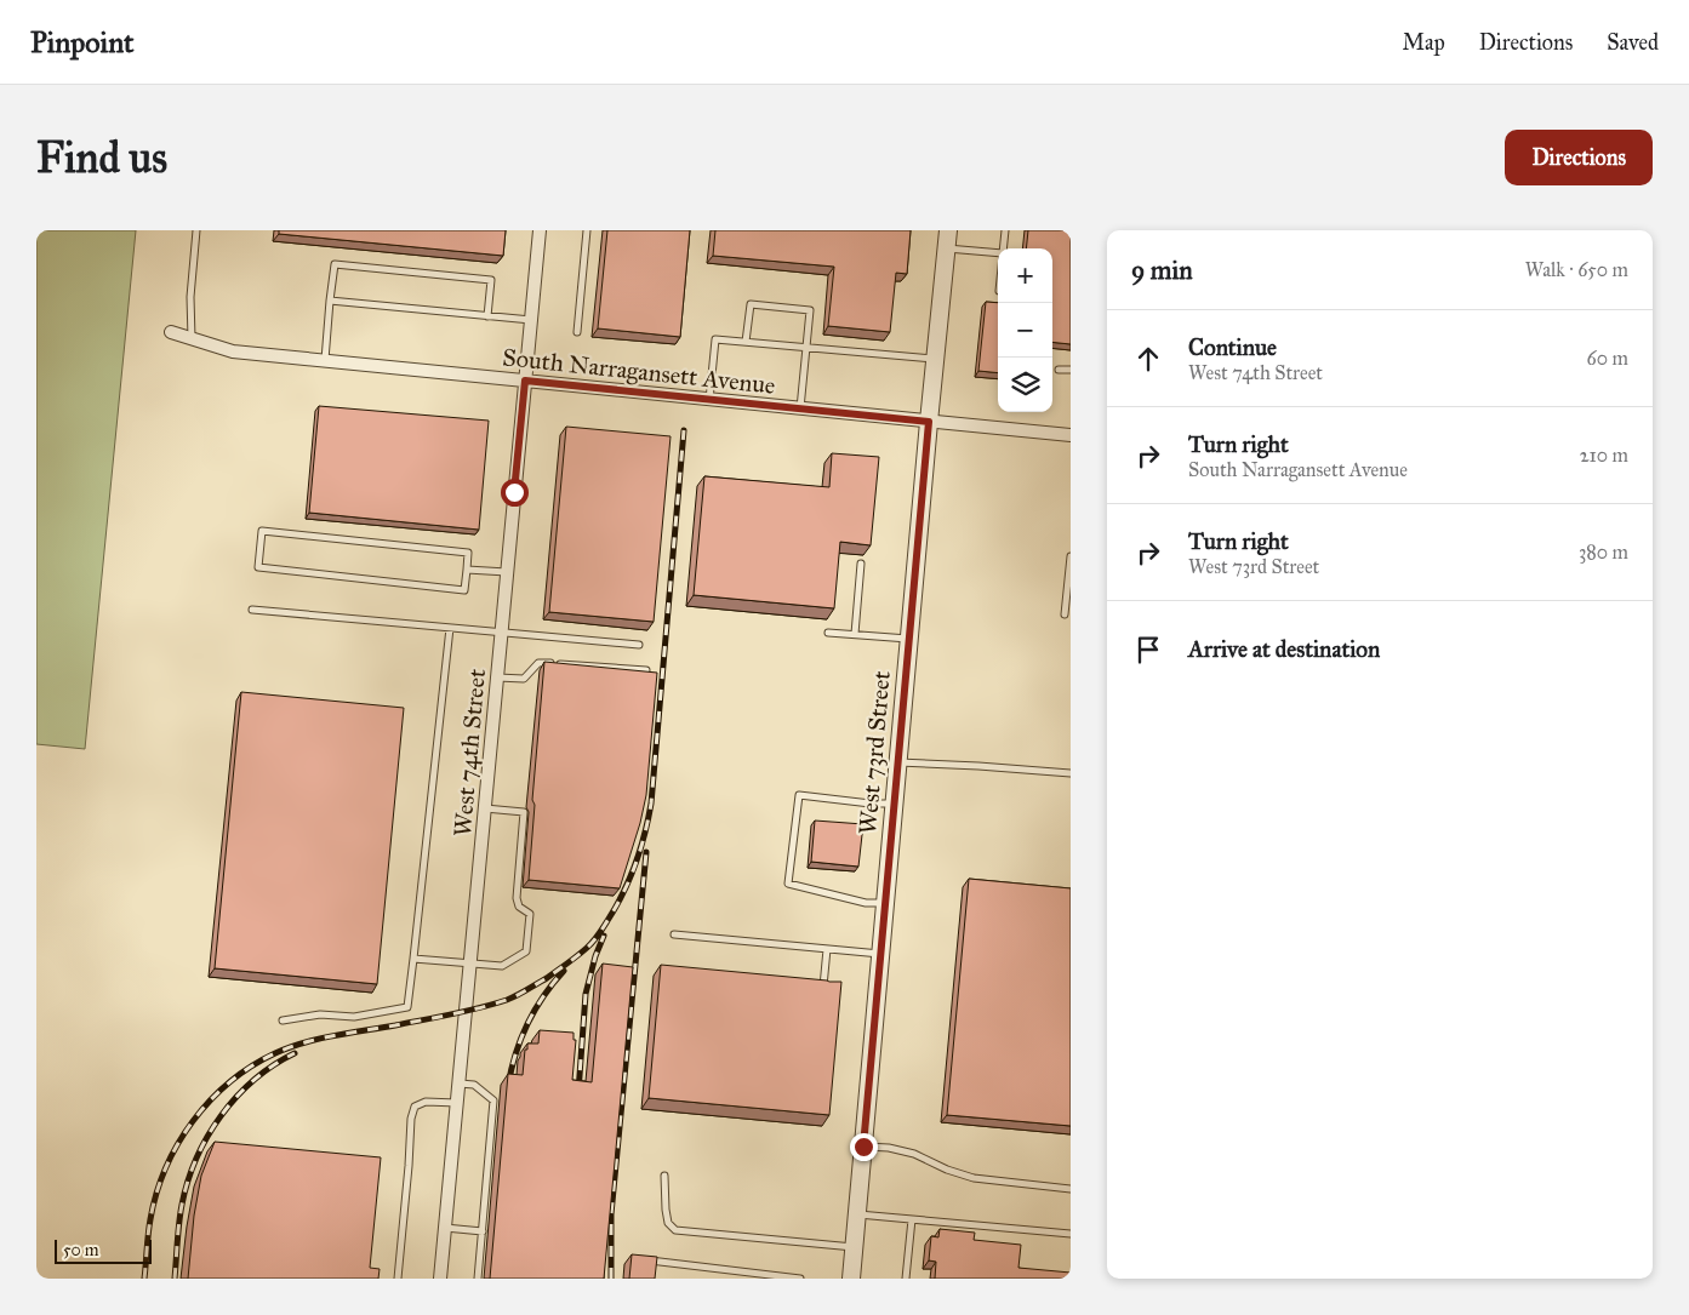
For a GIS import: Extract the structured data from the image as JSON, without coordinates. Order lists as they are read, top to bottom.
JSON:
{
  "streets": {
    "street": ["South Narragansett Avenue", "West 74th Street", "West 73rd Street"]
  },
  "crossings": [
    ["South Narragansett Avenue", "West 74th Street"],
    ["South Narragansett Avenue", "West 73rd Street"]
  ],
  "scale_bar": "50 m",
  "page": {
    "header": "Pinpoint",
    "nav": ["Map", "Directions", "Saved"],
    "buttons": "Directions",
    "title": "Find us",
    "heading": ["9 min", "Walk · 650 m"],
    "map_buttons": ["+", "−"],
    "list": [
      ["Continue", "West 74th Street", "60 m"],
      ["Turn right", "South Narragansett Avenue", "210 m"],
      ["Turn right", "West 73rd Street", "380 m"],
      "Arrive at destination"
    ],
    "scale": "50 m"
  }
}
